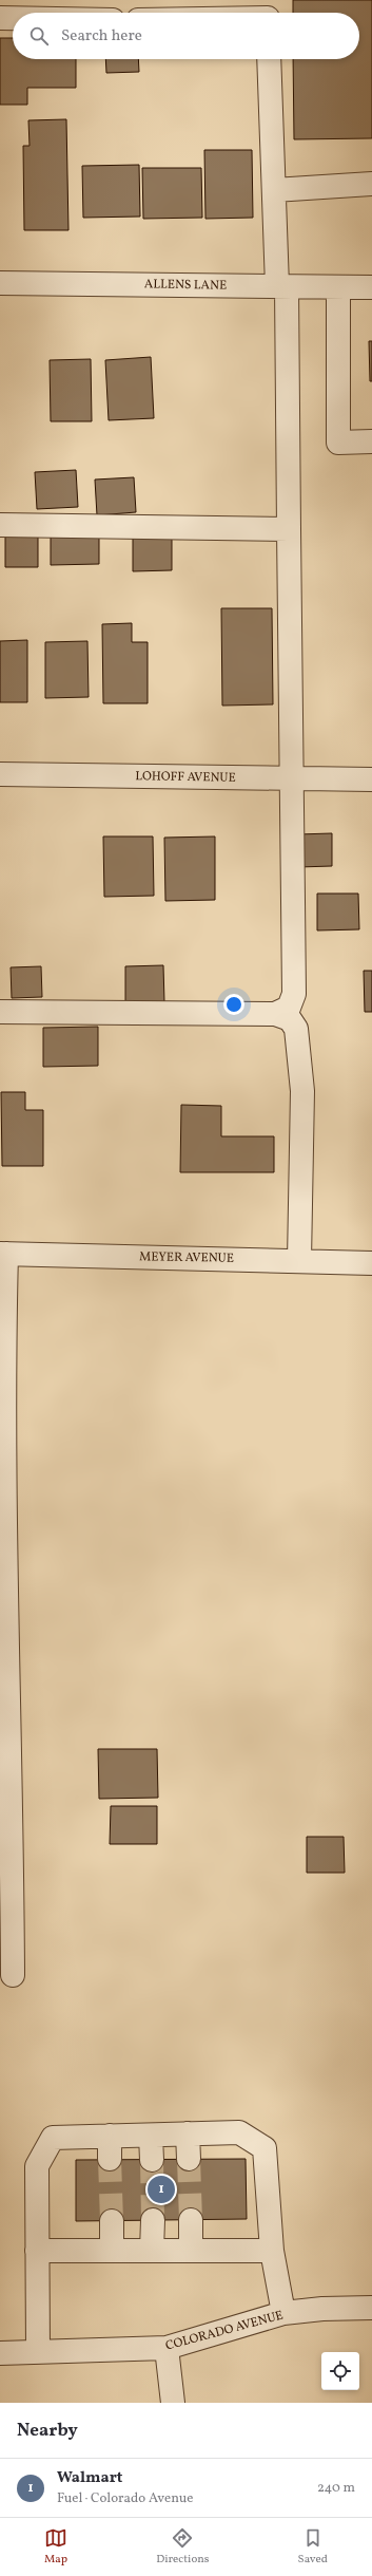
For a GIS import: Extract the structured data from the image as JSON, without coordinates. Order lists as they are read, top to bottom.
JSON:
{
  "streets": {
    "street": [
      "ALLENS LANE",
      "LOHOFF AVENUE",
      "MEYER AVENUE",
      "COLORADO AVENUE"
    ]
  },
  "page": {
    "search": "Search here",
    "pins": "1",
    "heading": "Nearby",
    "list": [
      {
        "mark": "1",
        "name": "Walmart",
        "note": "Fuel · Colorado Avenue",
        "value": "240 m"
      }
    ],
    "nav": ["Map", "Directions", "Saved"]
  }
}
